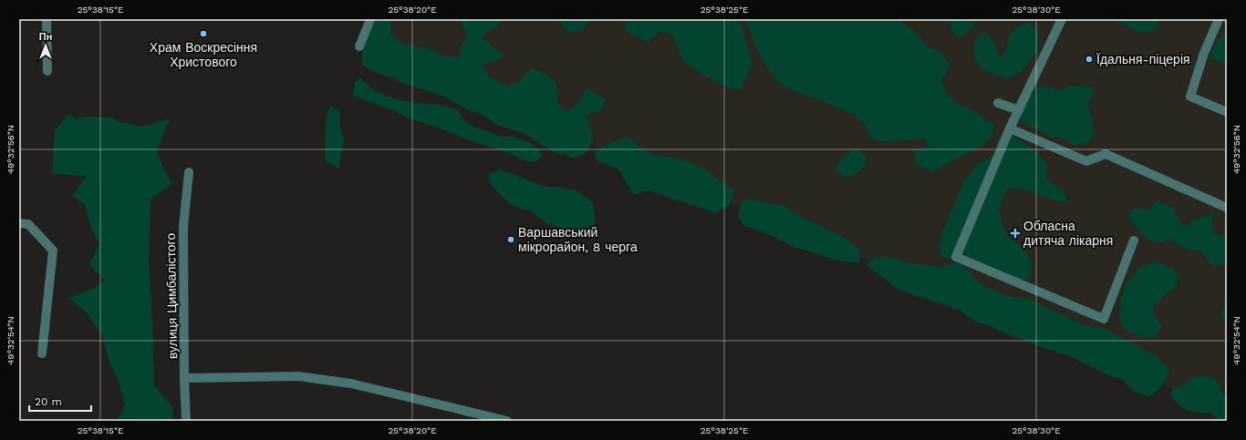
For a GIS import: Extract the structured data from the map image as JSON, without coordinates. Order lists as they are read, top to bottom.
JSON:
{
  "streets": {
    "lane": ["вулиця Цимбалістого"]
  },
  "places": {
    "other": ["Храм Воскресіння Христового", "Їдальня-піцерія", "Варшавський мікрорайон, 8 черга"],
    "health": ["Обласна дитяча лікарня"]
  },
  "scale_bar": "20 m",
  "north": "top",
  "coordinates": [
    "25°38'15\"E",
    "25°38'20\"E",
    "25°38'25\"E",
    "25°38'30\"E",
    "49°32'56\"N",
    "49°32'54\"N"
  ]
}
